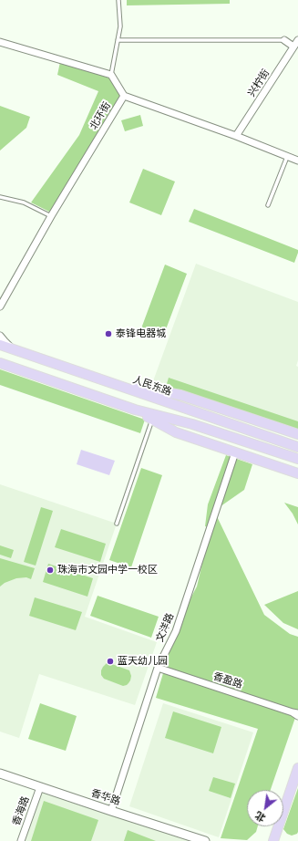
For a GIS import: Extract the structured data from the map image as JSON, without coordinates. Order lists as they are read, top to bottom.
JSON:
{
  "streets": {
    "main road": ["人民东路"],
    "street": [
      "兴柠街",
      "北环街",
      "文洋路",
      "香盈路",
      "香华路",
      "香海路"
    ]
  },
  "crossings": [
    ["兴柠街", "北环街"],
    ["文洋路", "香盈路"],
    ["文洋路", "香华路"],
    ["香华路", "香海路"]
  ],
  "places": ["泰锋电器城", "珠海市文园中学一校区", "蓝天幼儿园"],
  "north": "bottom left"
}
